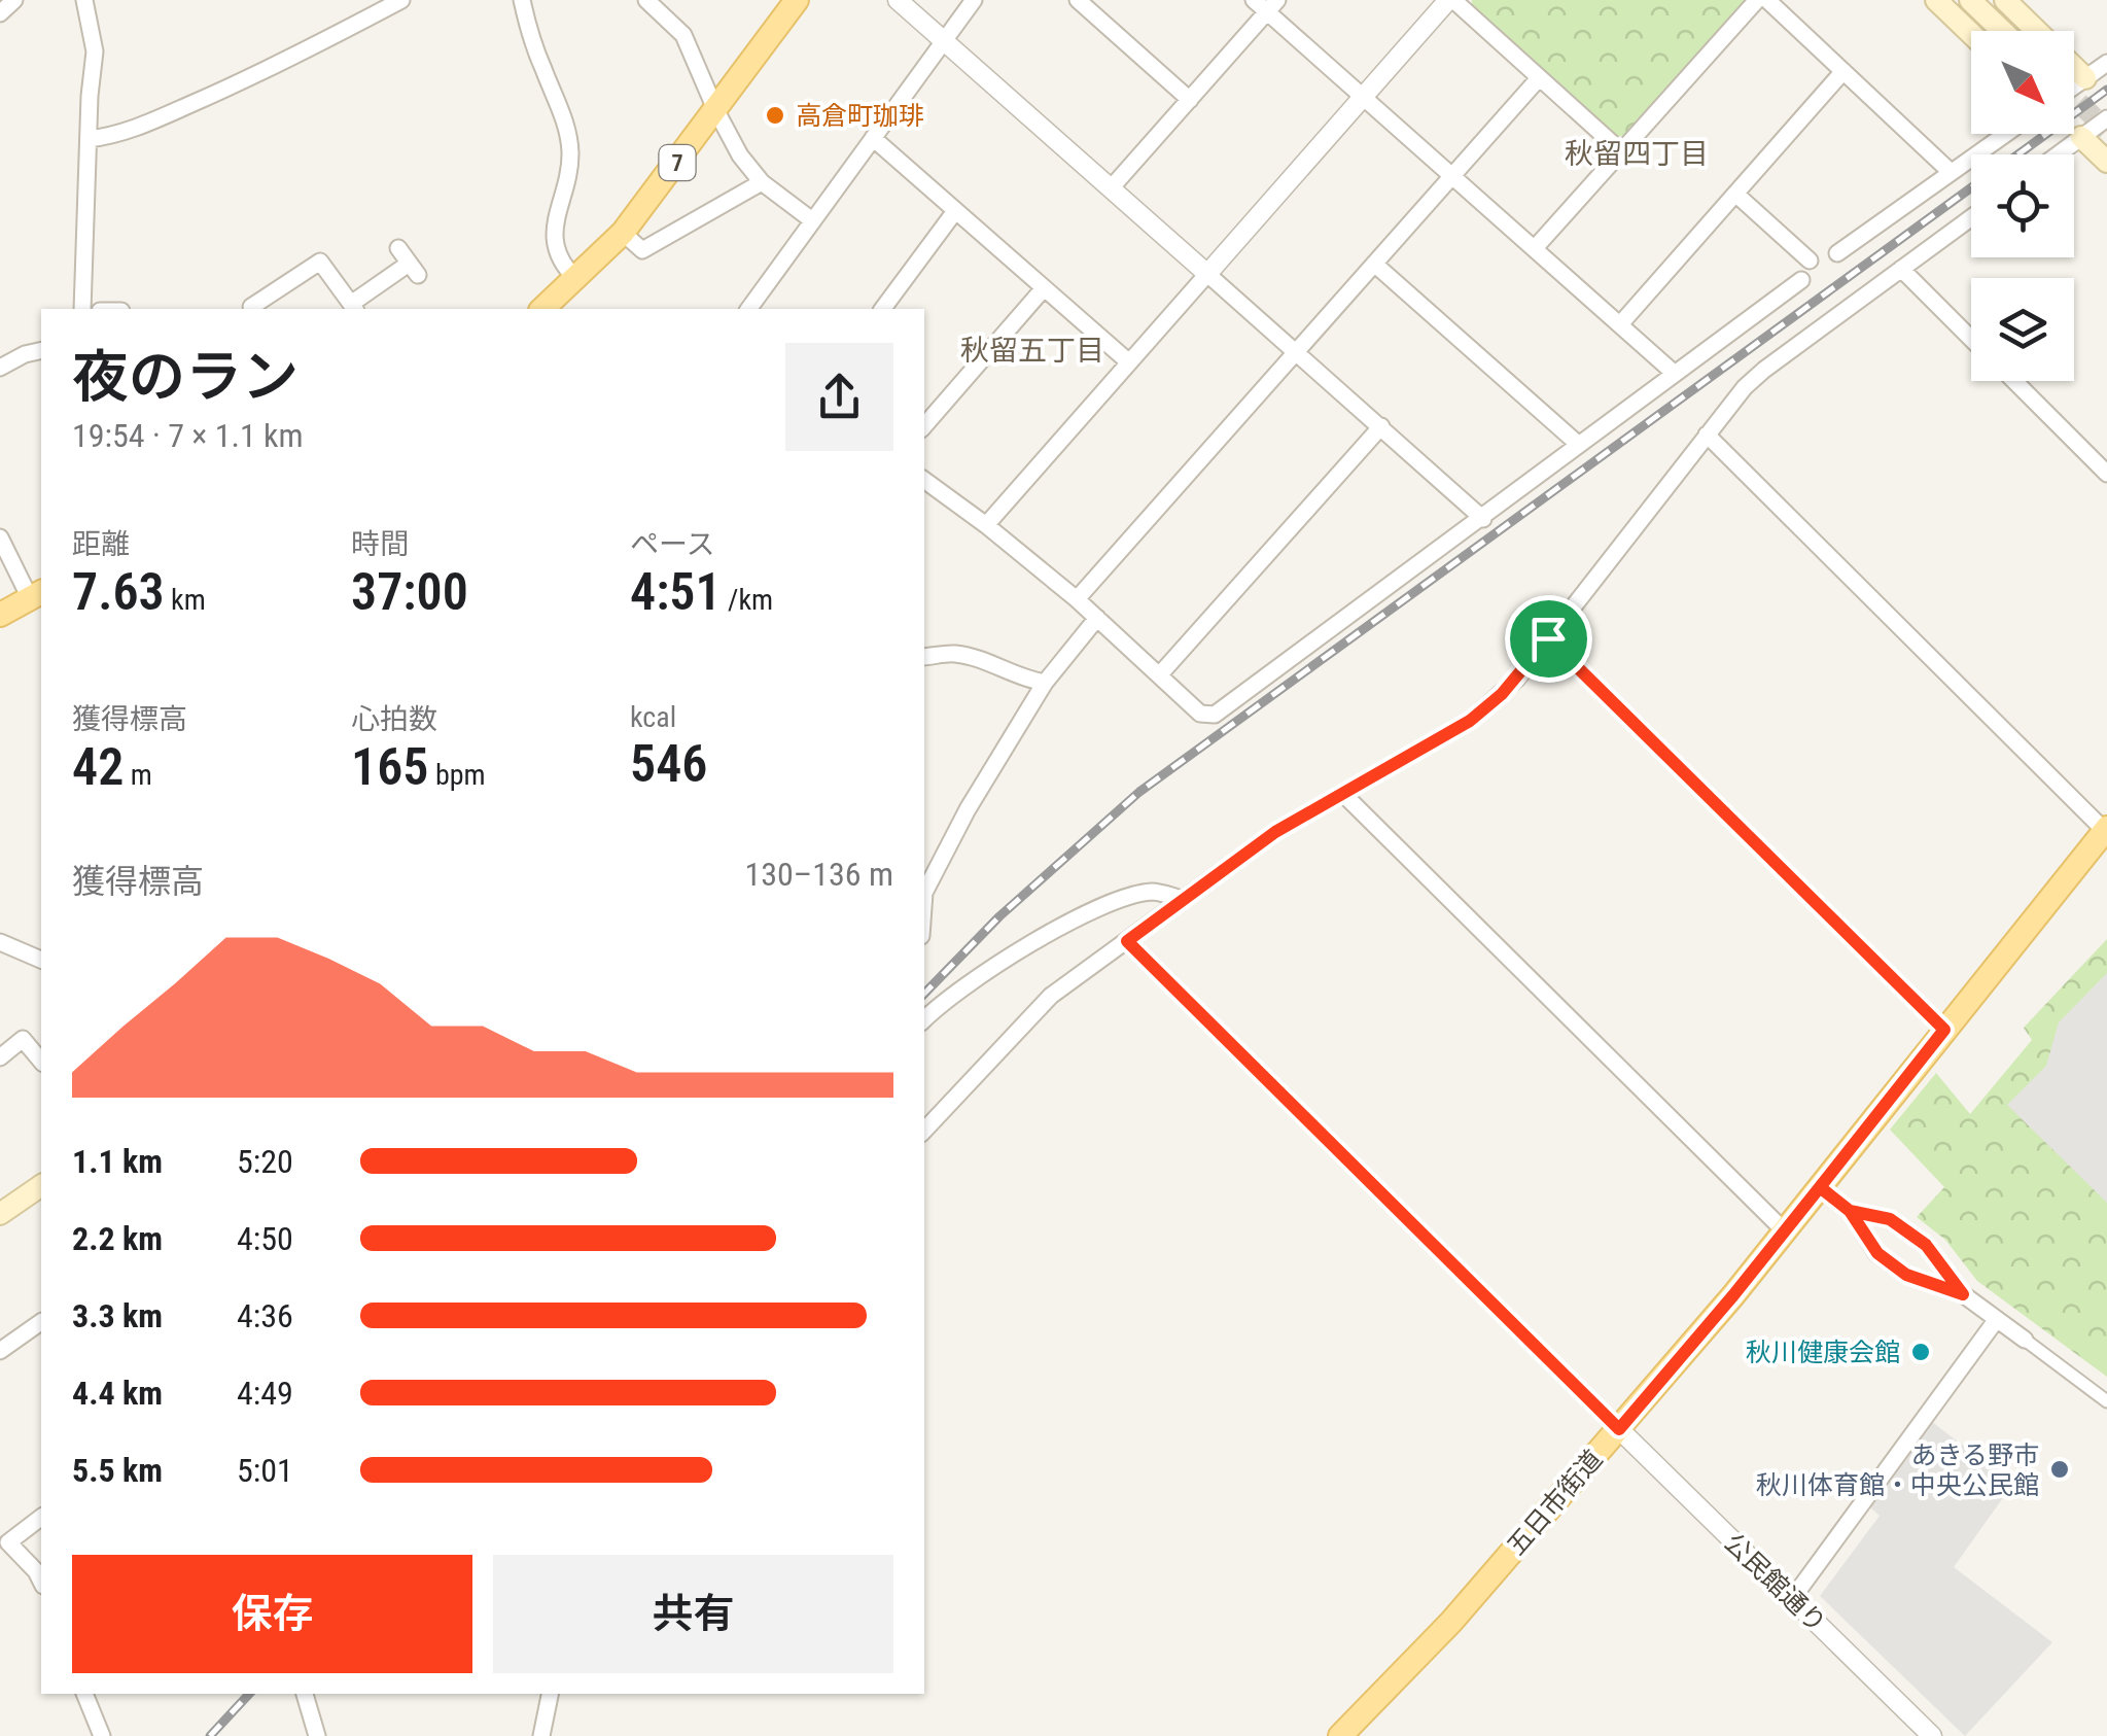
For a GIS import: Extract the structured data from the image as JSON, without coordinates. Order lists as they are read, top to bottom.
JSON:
{
  "streets": {
    "main road": ["7", "五日市街道"],
    "street": ["公民館通り"]
  },
  "crossings": [
    ["五日市街道", "公民館通り"]
  ],
  "districts": ["秋留四丁目", "秋留五丁目"],
  "places": ["高倉町珈琲", "秋川健康会館", "あきる野市 秋川体育館・中央公民館"],
  "north": "bottom right",
  "page": {
    "heading": ["夜のラン", "19:54 · 7 × 1.1 km"],
    "stats": [
      ["距離", "7.63 km"],
      ["時間", "37:00"],
      ["ペース", "4:51 /km"],
      ["獲得標高", "42 m"],
      ["心拍数", "165 bpm"],
      ["kcal", "546"]
    ],
    "chart": ["獲得標高", "130–136 m"],
    "list": [
      {
        "name": "1.1 km",
        "note": "5:20"
      },
      {
        "name": "2.2 km",
        "note": "4:50"
      },
      {
        "name": "3.3 km",
        "note": "4:36"
      },
      {
        "name": "4.4 km",
        "note": "4:49"
      },
      {
        "name": "5.5 km",
        "note": "5:01"
      }
    ],
    "buttons": ["保存", "共有"]
  }
}
